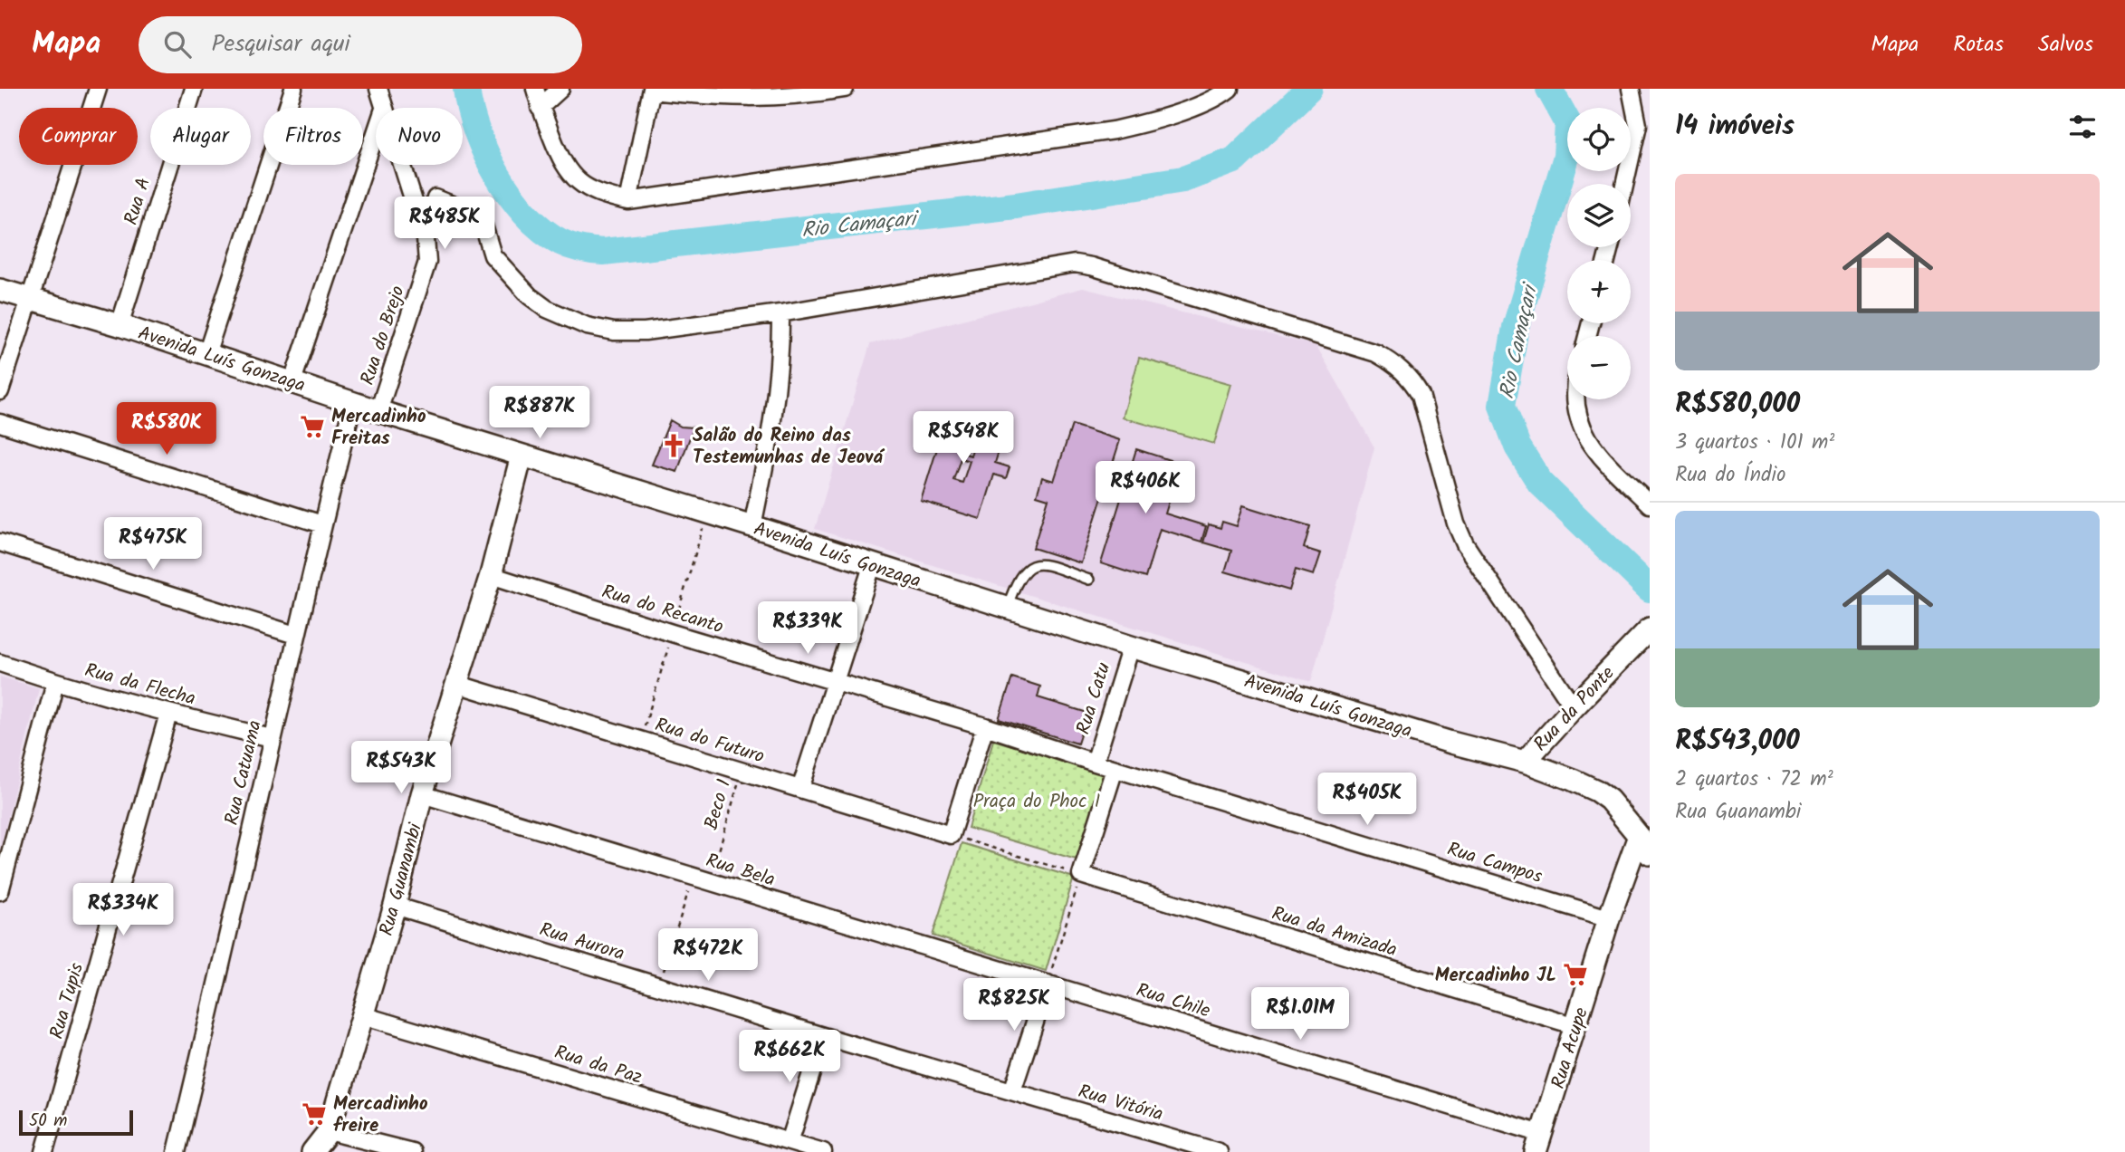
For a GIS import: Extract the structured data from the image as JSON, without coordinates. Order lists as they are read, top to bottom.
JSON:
{
  "streets": {
    "street": [
      "Rua A",
      "Rua do Brejo",
      "Avenida Luís Gonzaga",
      "Rua do Recanto",
      "Rua da Flecha",
      "Rua Catu",
      "Rua da Ponte",
      "Rua do Futuro",
      "Rua Catuama",
      "Rua Campos",
      "Rua Bela",
      "Rua Guanambi",
      "Rua da Amizada",
      "Rua Aurora",
      "Rua Chile",
      "Rua Tupis",
      "Rua Acupe",
      "Rua da Paz",
      "Rua Vitória"
    ],
    "path": ["Beco 1"]
  },
  "crossings": [
    ["Rua A", "Avenida Luís Gonzaga"],
    ["Rua do Brejo", "Avenida Luís Gonzaga"],
    ["Avenida Luís Gonzaga", "Rua Catu"],
    ["Avenida Luís Gonzaga", "Rua da Ponte"],
    ["Avenida Luís Gonzaga", "Rua Catuama"],
    ["Avenida Luís Gonzaga", "Rua Guanambi"],
    ["Avenida Luís Gonzaga", "Rua Acupe"],
    ["Rua do Recanto", "Rua Catu"],
    ["Rua do Recanto", "Rua Campos"],
    ["Rua do Recanto", "Rua Guanambi"],
    ["Rua da Flecha", "Rua Catuama"],
    ["Rua da Flecha", "Rua Tupis"],
    ["Rua do Futuro", "Beco 1"],
    ["Rua do Futuro", "Rua Guanambi"],
    ["Beco 1", "Rua Bela"],
    ["Rua Campos", "Rua Acupe"],
    ["Rua Bela", "Rua Guanambi"],
    ["Rua Bela", "Rua Chile"],
    ["Rua Guanambi", "Rua Aurora"],
    ["Rua Guanambi", "Rua da Paz"],
    ["Rua da Amizada", "Rua Acupe"],
    ["Rua Aurora", "Rua Vitória"],
    ["Rua Chile", "Rua Acupe"]
  ],
  "water": ["Rio Camaçari"],
  "parks": ["Praça do Phoc I"],
  "places": {
    "supermarket": ["Mercadinho Freitas", "Mercadinho JL", "Mercadinho freire"],
    "church": ["Salão do Reino das Testemunhas de Jeová"]
  },
  "scale_bar": "50 m",
  "page": {
    "header": "Mapa",
    "search": "Pesquisar aqui",
    "nav": ["Mapa", "Rotas", "Salvos"],
    "heading": "14 imóveis",
    "map_buttons": ["+", "−"],
    "chip": [
      "Comprar",
      "Alugar",
      "Filtros",
      "Novo"
    ],
    "list": [
      {
        "name": "R$580,000",
        "note": "3 quartos · 101 m² · Rua do Índio"
      },
      {
        "name": "R$543,000",
        "note": "2 quartos · 72 m² · Rua Guanambi"
      }
    ],
    "price": [
      "R$485K",
      "R$887K",
      "R$580K",
      "R$548K",
      "R$406K",
      "R$475K",
      "R$339K",
      "R$543K",
      "R$405K",
      "R$334K",
      "R$472K",
      "R$825K",
      "R$1.01M",
      "R$662K"
    ],
    "scale": "50 m"
  }
}
